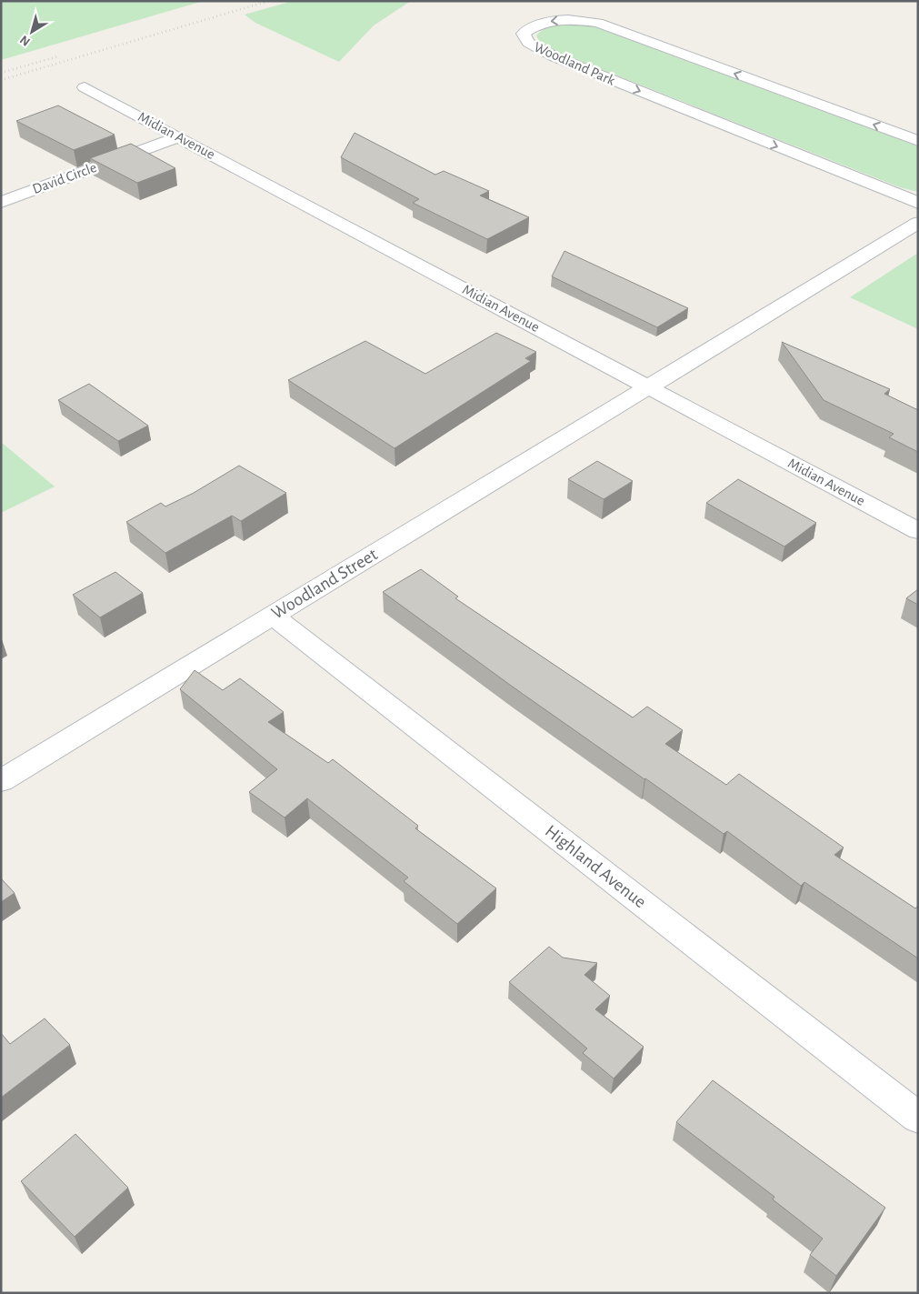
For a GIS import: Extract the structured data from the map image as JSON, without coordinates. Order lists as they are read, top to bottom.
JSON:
{
  "streets": {
    "street": [
      "Woodland Park",
      "Midian Avenue",
      "David Circle",
      "Woodland Street",
      "Highland Avenue"
    ]
  },
  "crossings": [
    ["Midian Avenue", "David Circle"],
    ["Midian Avenue", "Woodland Street"],
    ["Woodland Street", "Highland Avenue"]
  ],
  "north": "bottom left"
}
